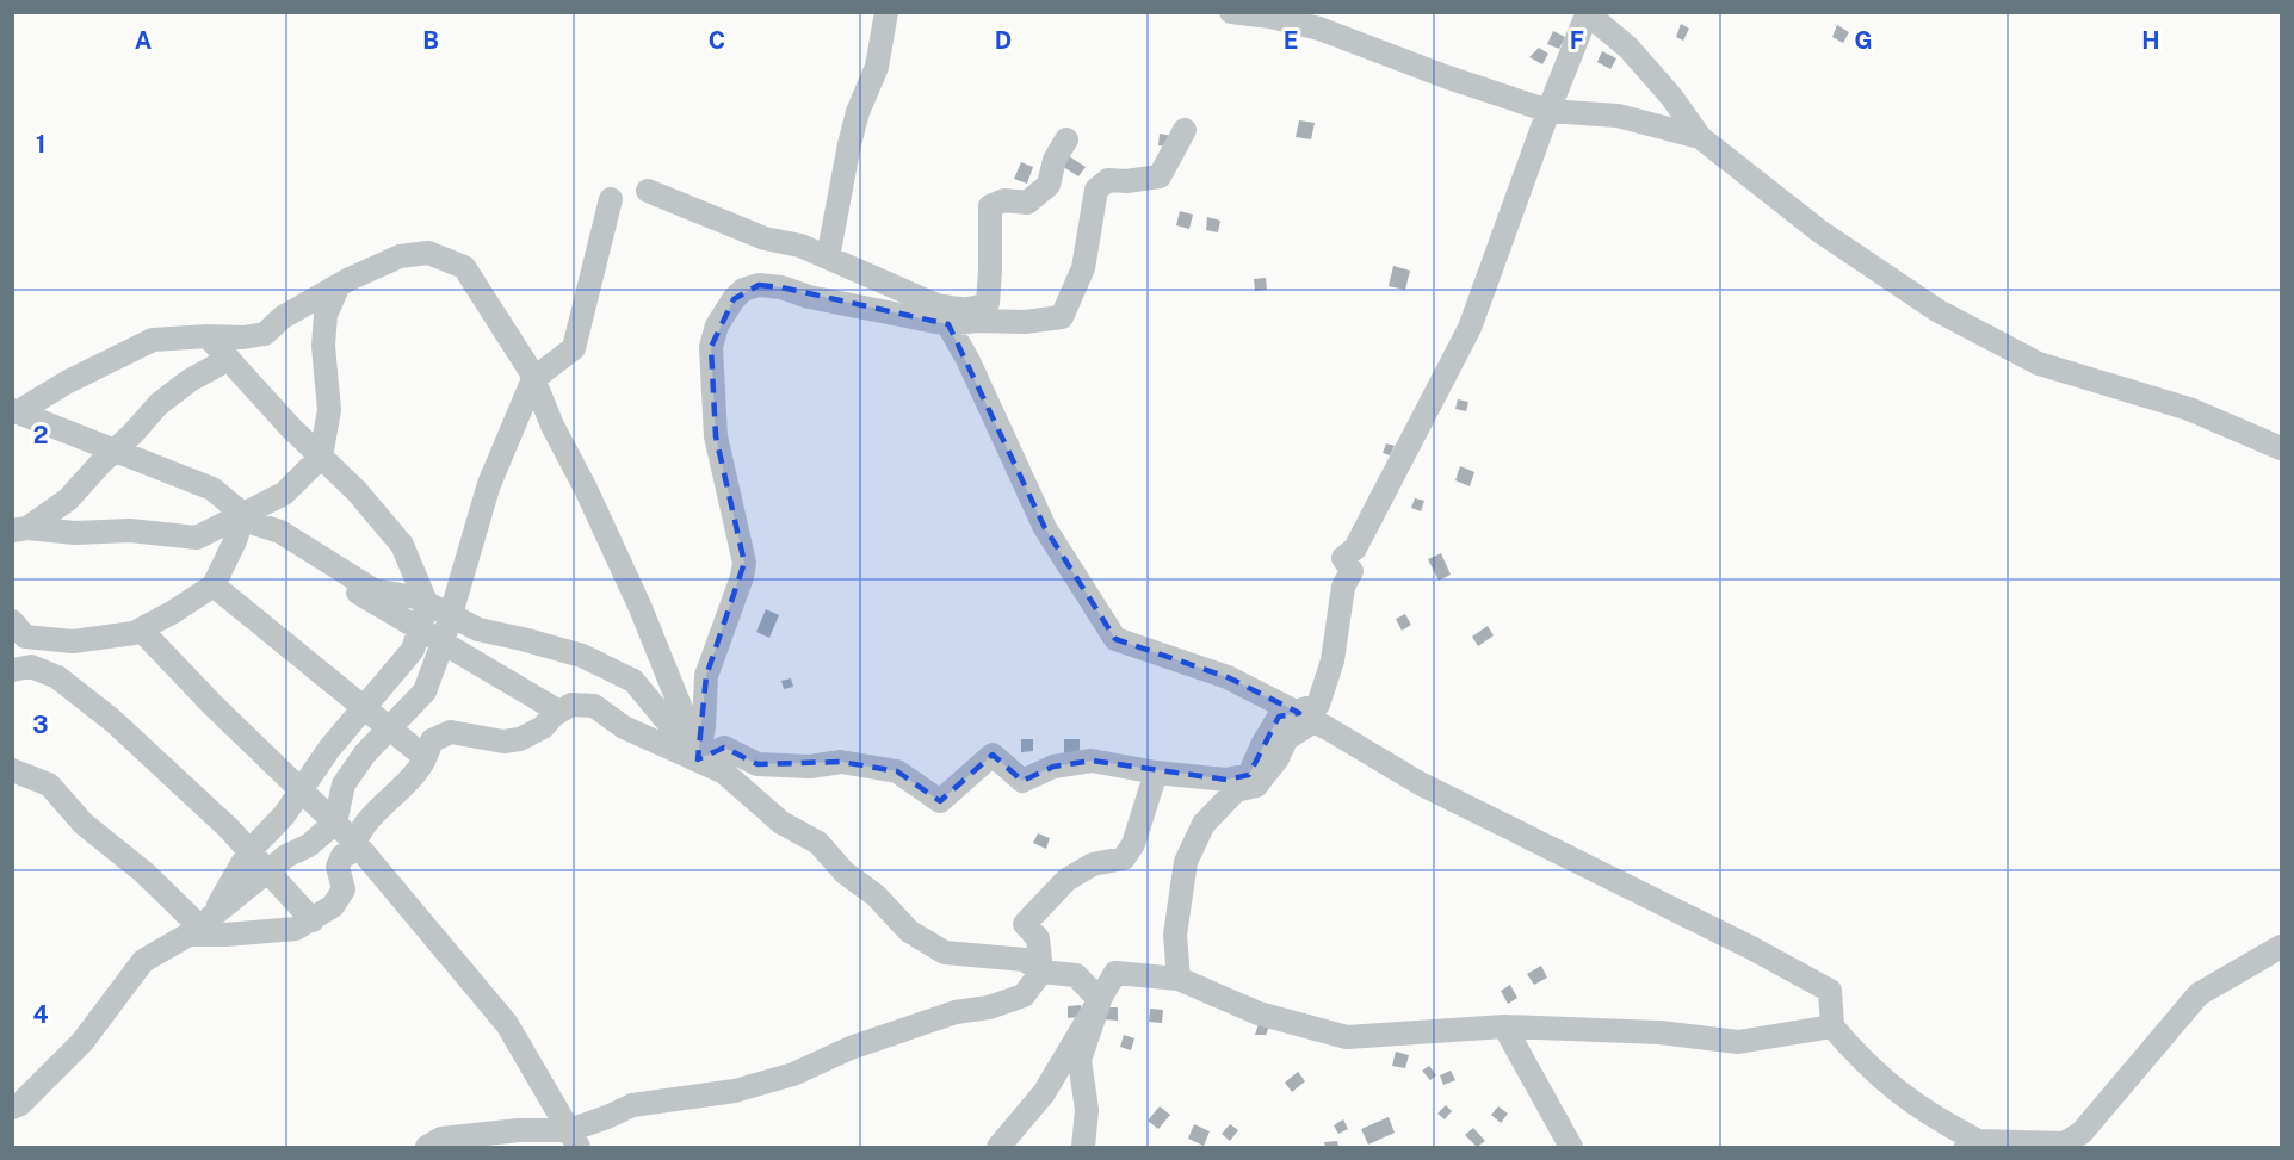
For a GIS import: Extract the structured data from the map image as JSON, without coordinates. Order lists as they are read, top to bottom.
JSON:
{
  "grid": {
    "columns": [
      "A",
      "B",
      "C",
      "D",
      "E",
      "F",
      "G",
      "H"
    ],
    "rows": [
      "1",
      "2",
      "3",
      "4"
    ]
  }
}
